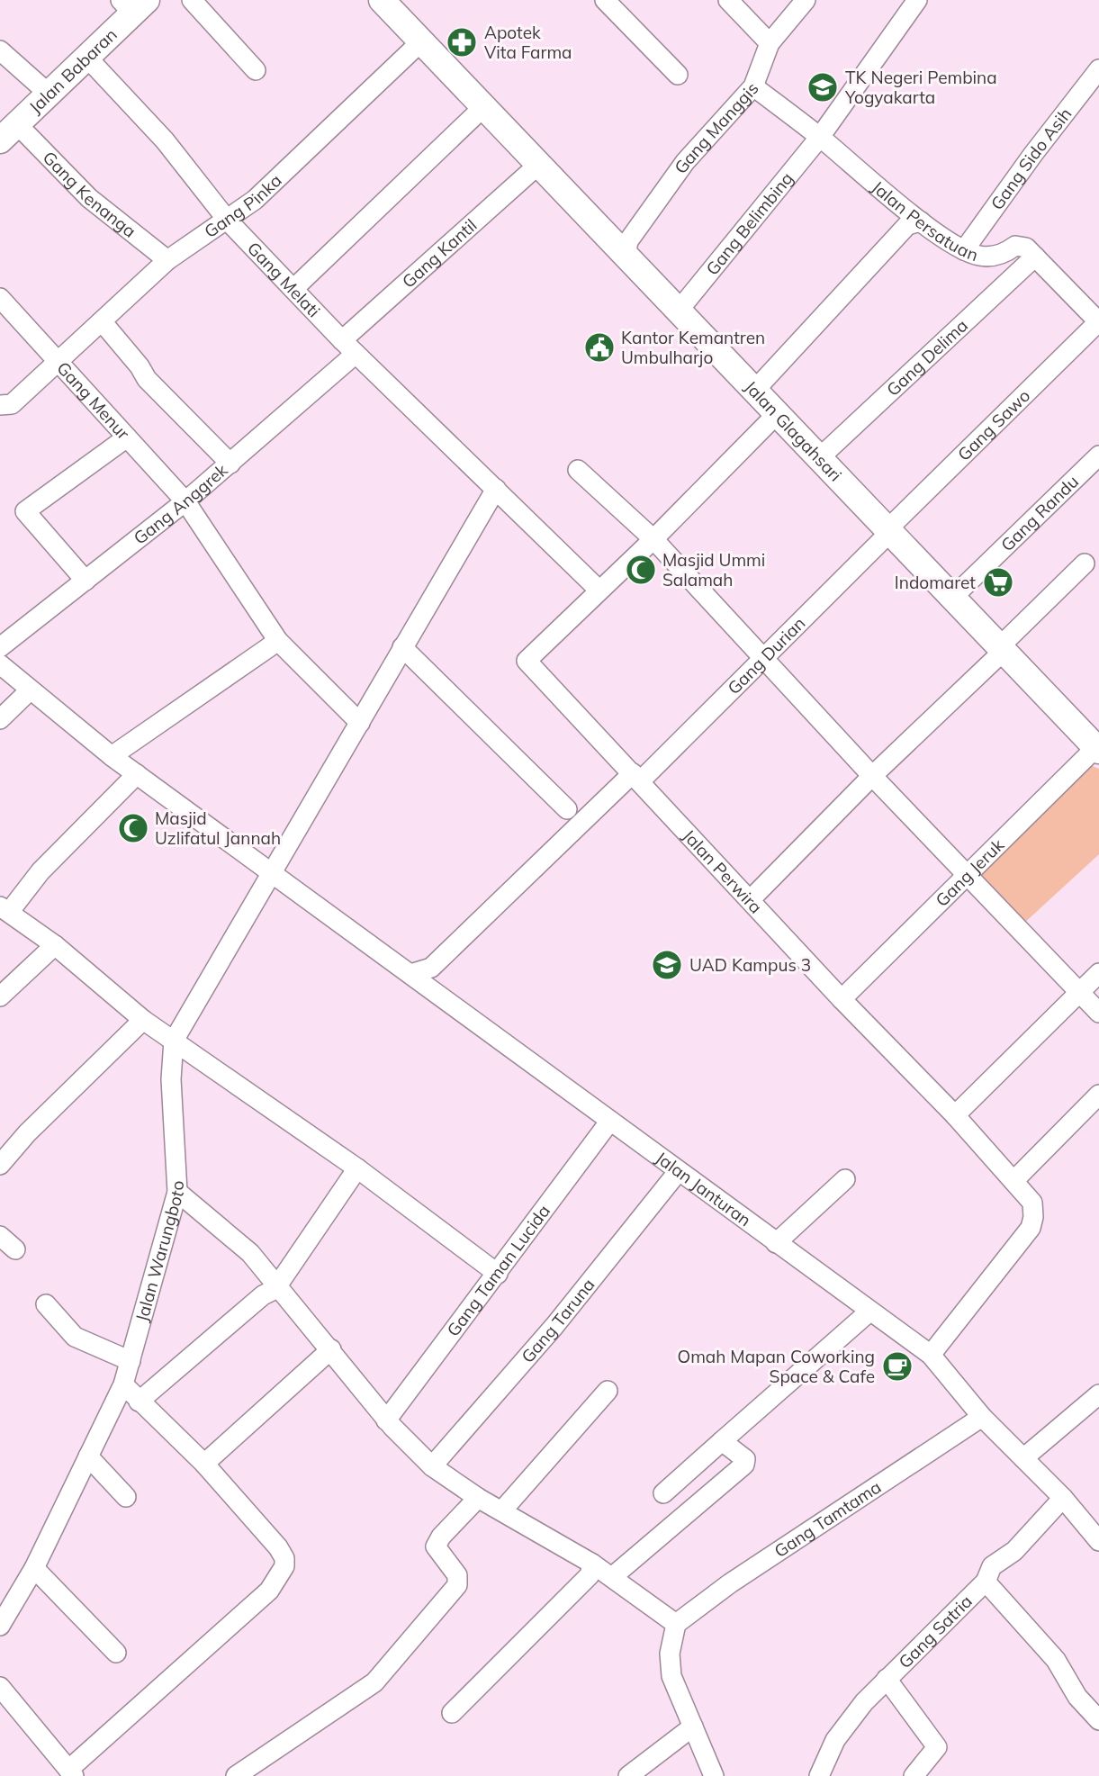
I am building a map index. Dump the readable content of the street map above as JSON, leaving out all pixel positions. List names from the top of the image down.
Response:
{
  "streets": {
    "street": [
      "Jalan Babaran",
      "Gang Manggis",
      "Gang Sido Asih",
      "Gang Kenanga",
      "Gang Pinka",
      "Jalan Persatuan",
      "Gang Belimbing",
      "Gang Kantil",
      "Gang Melati",
      "Gang Delima",
      "Gang Menur",
      "Gang Sawo",
      "Jalan Glagahsari",
      "Gang Anggrek",
      "Gang Randu",
      "Gang Durian",
      "Jalan Perwira",
      "Gang Jeruk",
      "Jalan Janturan",
      "Jalan Warungboto",
      "Gang Taman Lucida",
      "Gang Taruna",
      "Gang Tamtama",
      "Gang Satria"
    ]
  },
  "crossings": [
    ["Jalan Babaran", "Gang Kenanga"],
    ["Jalan Babaran", "Gang Melati"],
    ["Gang Manggis", "Jalan Persatuan"],
    ["Gang Manggis", "Jalan Glagahsari"],
    ["Gang Sido Asih", "Jalan Persatuan"],
    ["Gang Kenanga", "Gang Pinka"],
    ["Gang Pinka", "Gang Melati"],
    ["Gang Pinka", "Gang Menur"],
    ["Gang Pinka", "Jalan Glagahsari"],
    ["Jalan Persatuan", "Gang Belimbing"],
    ["Jalan Persatuan", "Gang Delima"],
    ["Gang Belimbing", "Jalan Glagahsari"],
    ["Gang Kantil", "Gang Melati"],
    ["Gang Kantil", "Jalan Glagahsari"],
    ["Gang Melati", "Gang Anggrek"],
    ["Gang Melati", "Jalan Perwira"],
    ["Gang Melati", "Jalan Warungboto"],
    ["Gang Delima", "Jalan Glagahsari"],
    ["Gang Menur", "Gang Anggrek"],
    ["Gang Menur", "Jalan Warungboto"],
    ["Gang Sawo", "Jalan Glagahsari"],
    ["Gang Sawo", "Gang Durian"],
    ["Jalan Glagahsari", "Gang Randu"],
    ["Jalan Glagahsari", "Gang Durian"],
    ["Jalan Glagahsari", "Jalan Perwira"],
    ["Jalan Glagahsari", "Gang Jeruk"],
    ["Gang Durian", "Jalan Perwira"],
    ["Gang Durian", "Jalan Janturan"],
    ["Jalan Perwira", "Gang Jeruk"],
    ["Jalan Perwira", "Jalan Janturan"],
    ["Jalan Janturan", "Jalan Warungboto"],
    ["Jalan Janturan", "Gang Taman Lucida"],
    ["Jalan Janturan", "Gang Taruna"],
    ["Jalan Janturan", "Gang Tamtama"],
    ["Jalan Janturan", "Gang Satria"]
  ],
  "places": {
    "pharmacy": ["Apotek Vita Farma"],
    "school or university": ["TK Negeri Pembina Yogyakarta", "UAD Kampus 3"],
    "public building": ["Kantor Kemantren Umbulharjo"],
    "mosque": ["Masjid Ummi Salamah", "Masjid Uzlifatul Jannah"],
    "supermarket": ["Indomaret"],
    "cafe": ["Omah Mapan Coworking Space & Cafe"]
  }
}
